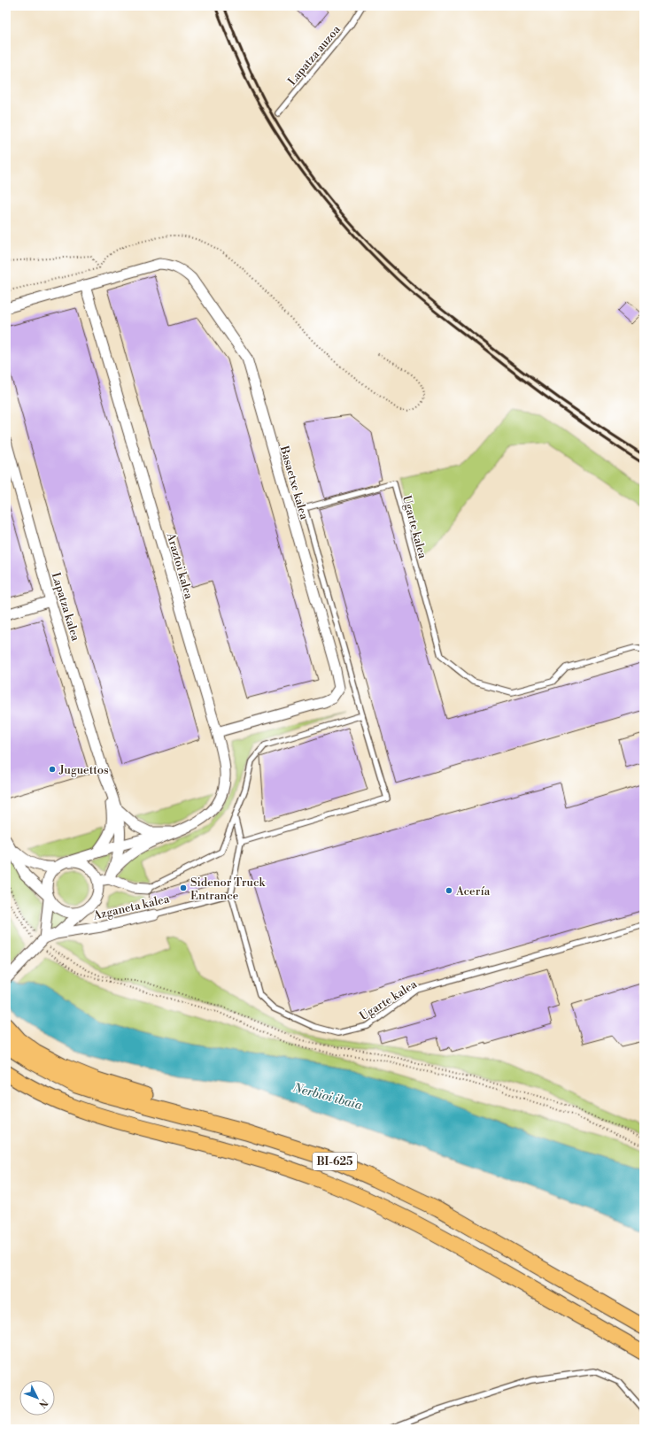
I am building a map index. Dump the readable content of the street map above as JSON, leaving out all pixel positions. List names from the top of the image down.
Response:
{
  "streets": {
    "main road": ["BI-625"],
    "street": [
      "Basaetxe kalea",
      "Araztoi kalea",
      "Lapatza kalea",
      "Azganeta kalea"
    ],
    "lane": ["Lapatza auzoa", "Ugarte kalea"]
  },
  "crossings": [
    ["Basaetxe kalea", "Araztoi kalea"],
    ["Ugarte kalea", "Azganeta kalea"]
  ],
  "water": ["Nerbioi ibaia"],
  "places": ["Juguettos", "Sidenor Truck Entrance", "Acería"],
  "north": "bottom right"
}
